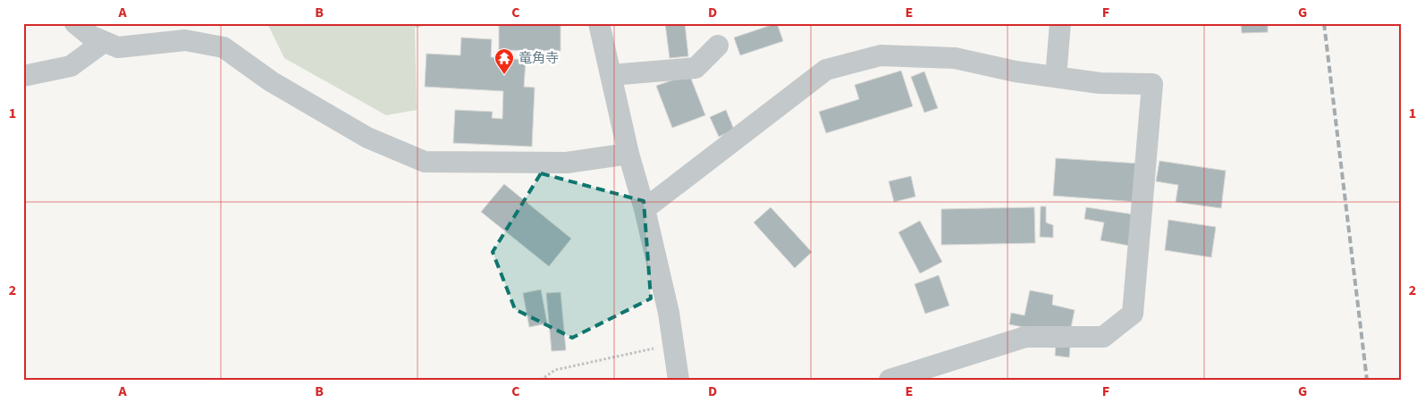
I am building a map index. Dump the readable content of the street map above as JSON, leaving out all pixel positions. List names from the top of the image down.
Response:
{
  "places": {
    "temple": ["竜角寺"]
  },
  "grid": {
    "columns": [
      "A",
      "B",
      "C",
      "D",
      "E",
      "F",
      "G"
    ],
    "rows": ["1", "2"]
  }
}
